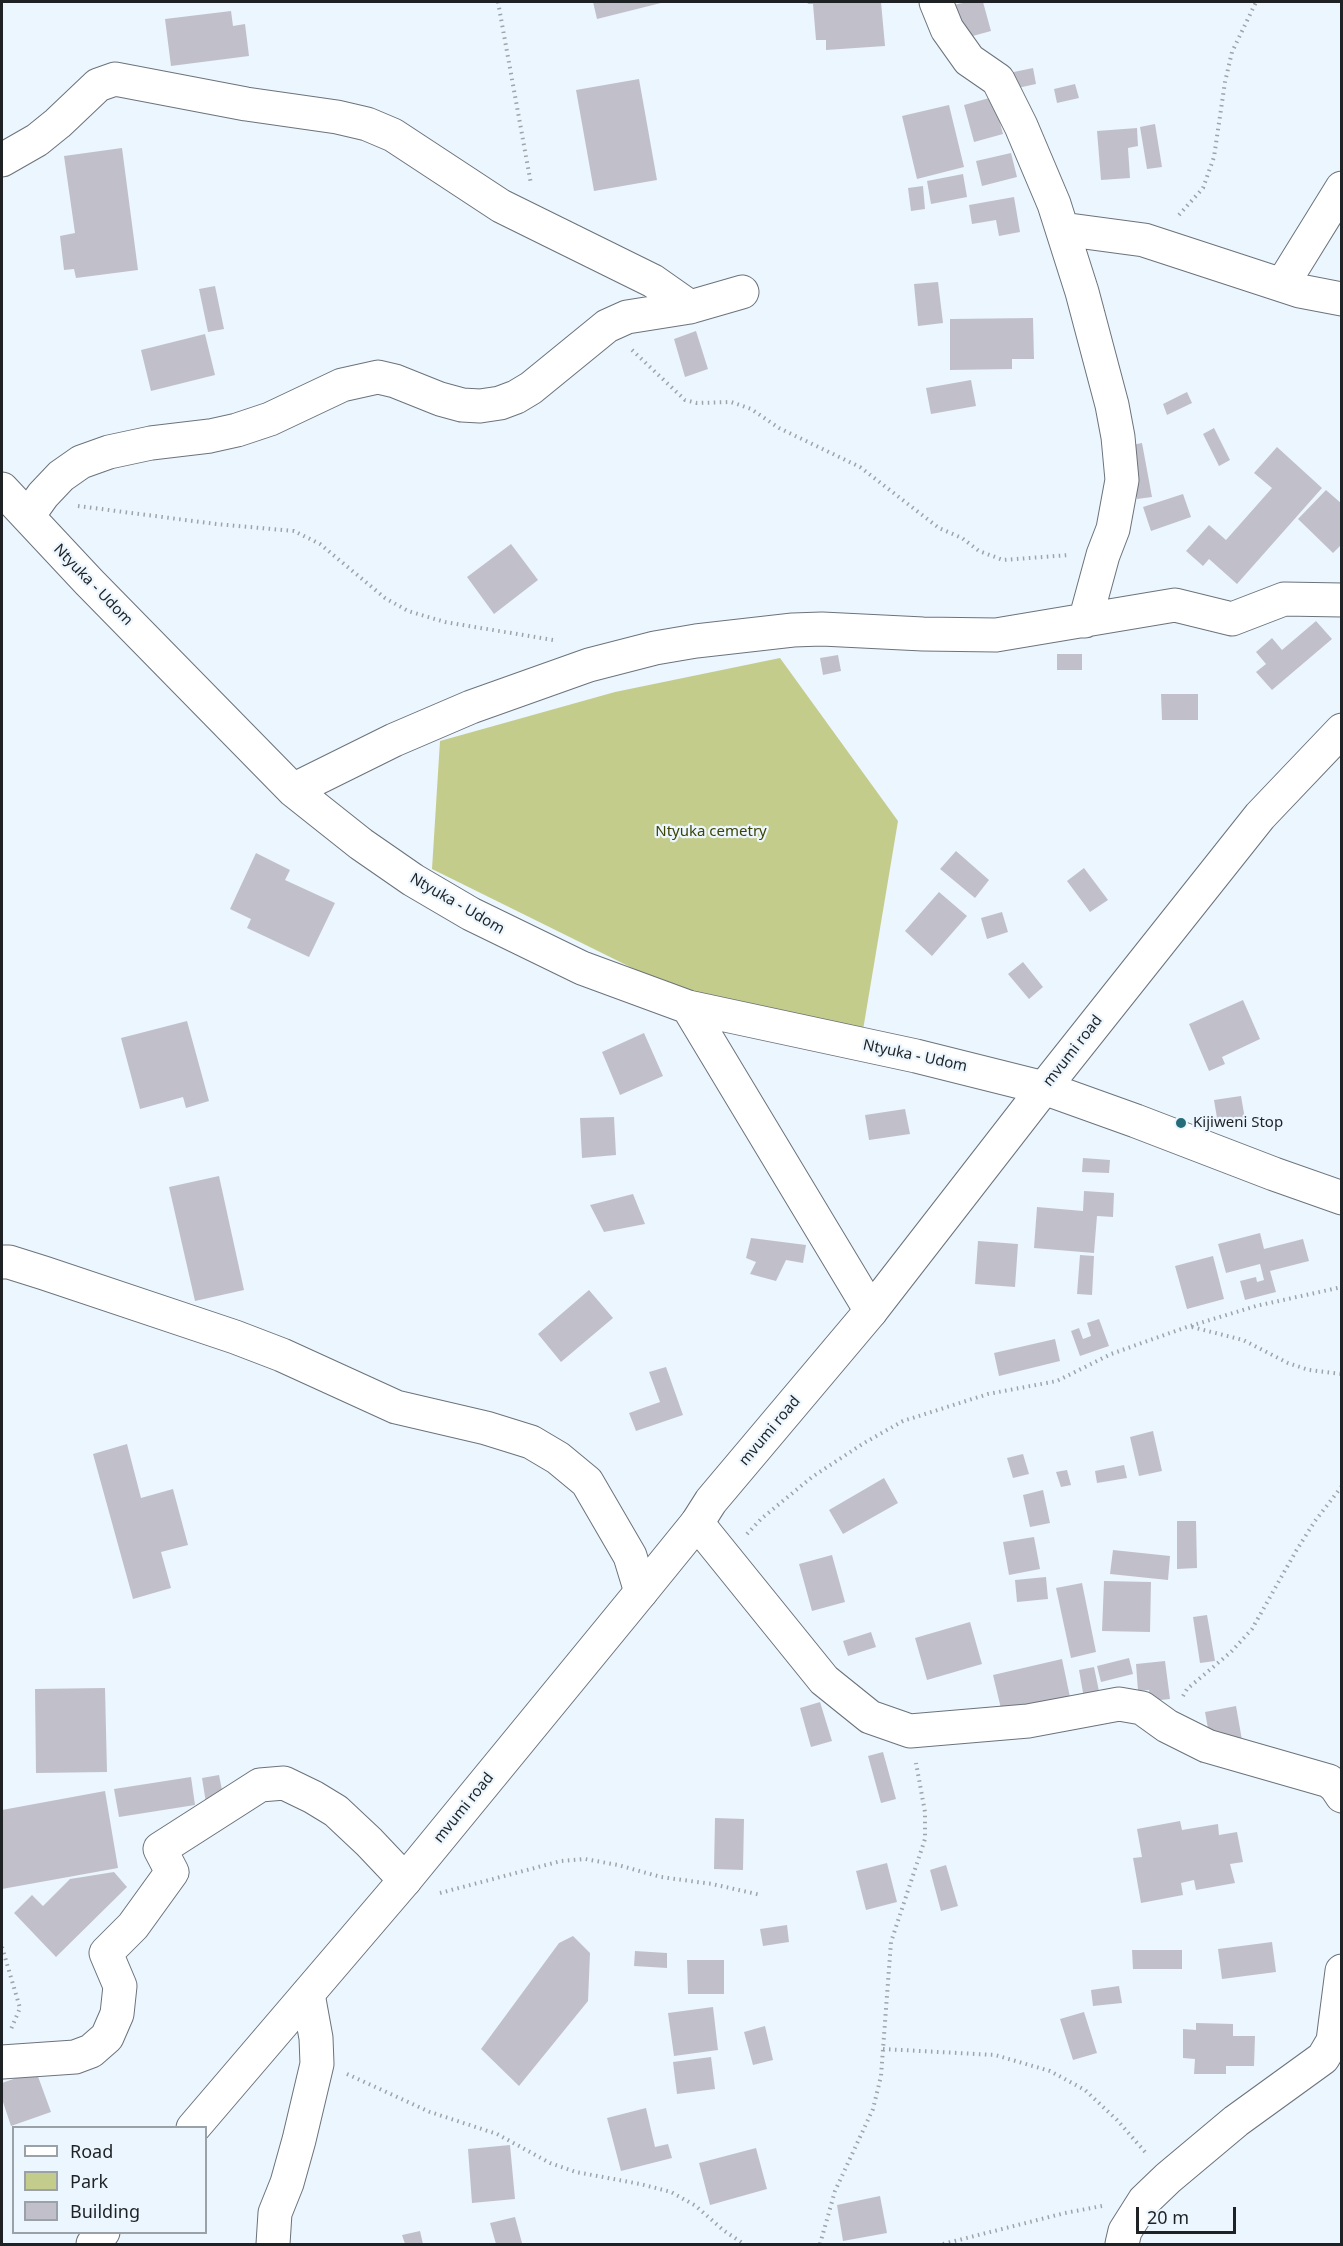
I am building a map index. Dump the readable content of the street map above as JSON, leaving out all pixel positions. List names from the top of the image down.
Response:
{
  "streets": {
    "street": ["Ntyuka - Udom", "mvumi road"]
  },
  "crossings": [
    ["Ntyuka - Udom", "mvumi road"]
  ],
  "parks": ["Ntyuka cemetry"],
  "places": ["Kijiweni Stop"],
  "legend": ["Road", "Park", "Building"],
  "scale_bar": "20 m"
}
